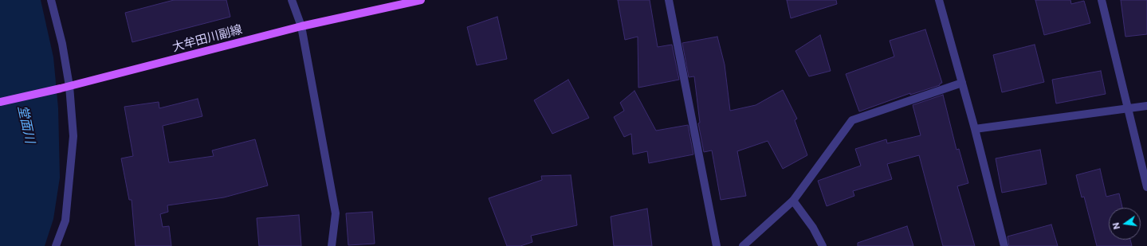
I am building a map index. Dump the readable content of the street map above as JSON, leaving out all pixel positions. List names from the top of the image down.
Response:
{
  "streets": {
    "main road": ["大牟田川副線"]
  },
  "water": ["堂面川"],
  "north": "left"
}
